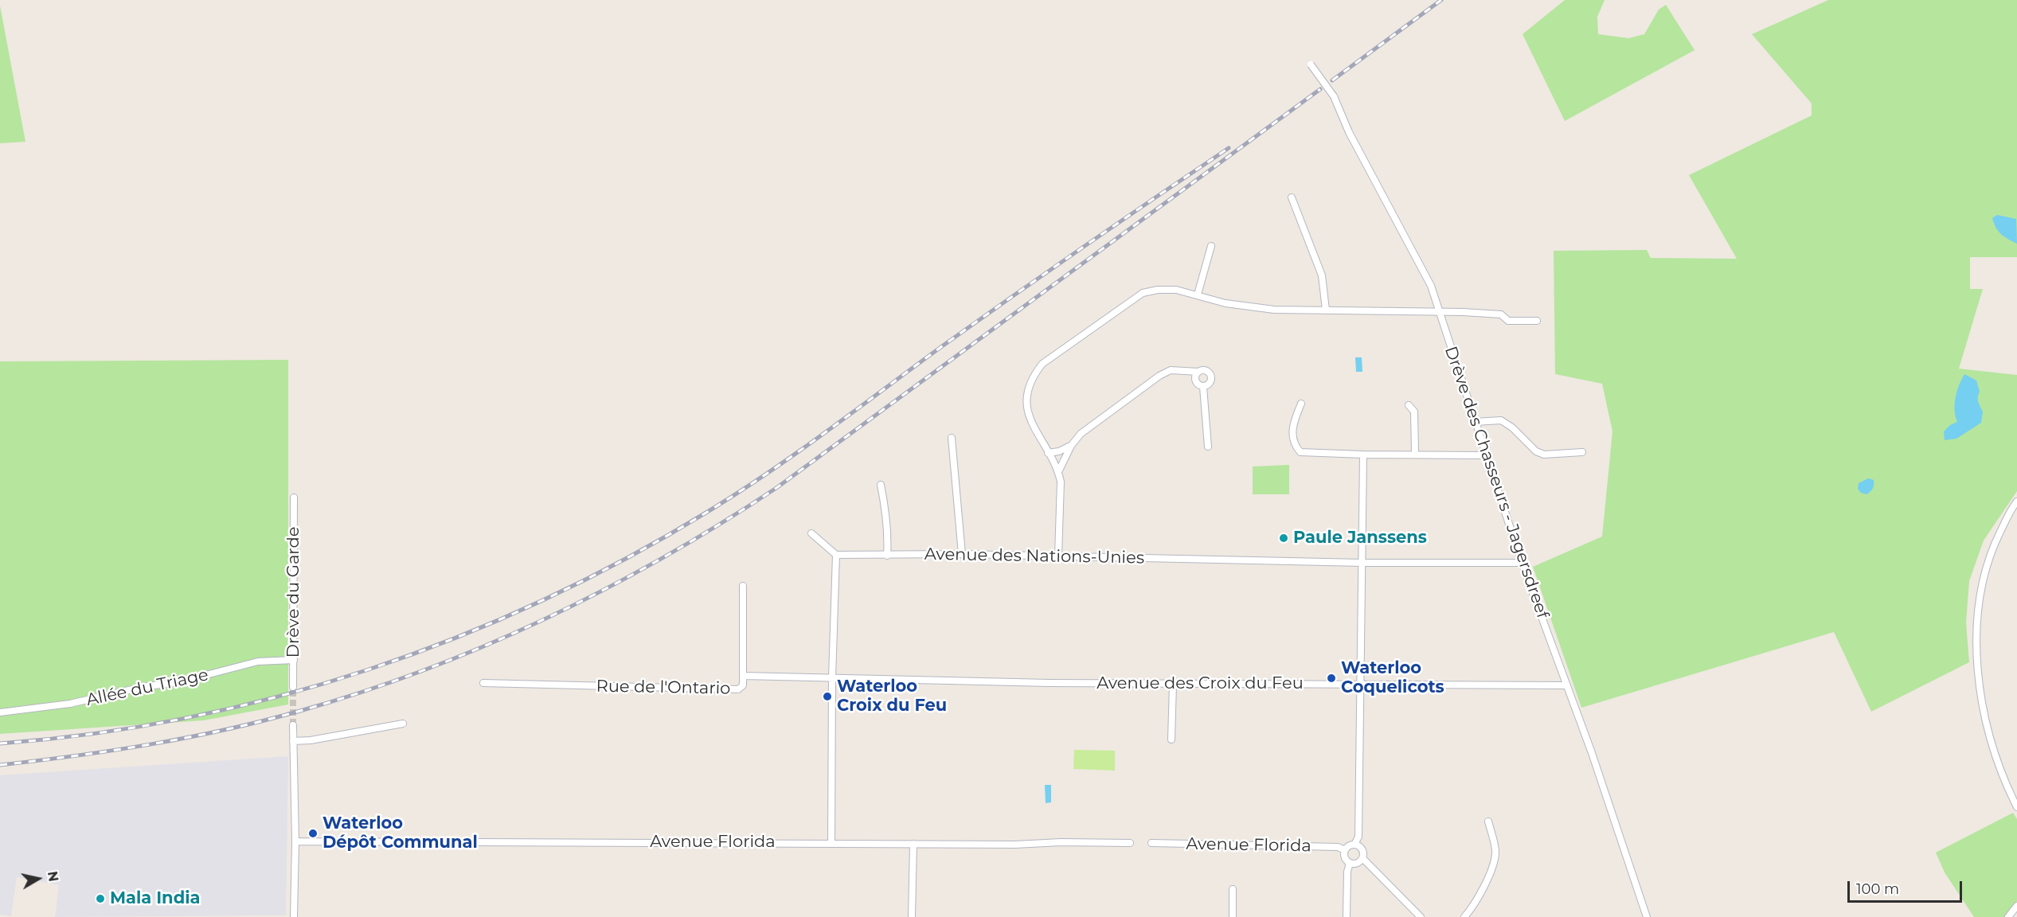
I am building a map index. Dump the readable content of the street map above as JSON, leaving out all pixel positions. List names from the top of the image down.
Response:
{
  "streets": {
    "street": [
      "Drève des Chasseurs - Jagersdreef",
      "Avenue des Nations-Unies",
      "Drève du Garde",
      "Avenue des Croix du Feu",
      "Allée du Triage",
      "Rue de l'Ontario",
      "Avenue Florida"
    ]
  },
  "crossings": [
    ["Drève des Chasseurs - Jagersdreef", "Avenue des Nations-Unies"],
    ["Drève des Chasseurs - Jagersdreef", "Avenue des Croix du Feu"],
    ["Drève du Garde", "Allée du Triage"],
    ["Avenue des Croix du Feu", "Rue de l'Ontario"]
  ],
  "places": [
    "Paule Janssens",
    "Waterloo Coquelicots",
    "Waterloo Croix du Feu",
    "Waterloo Dépôt Communal",
    "Mala India"
  ],
  "scale_bar": "100 m",
  "north": "right"
}
